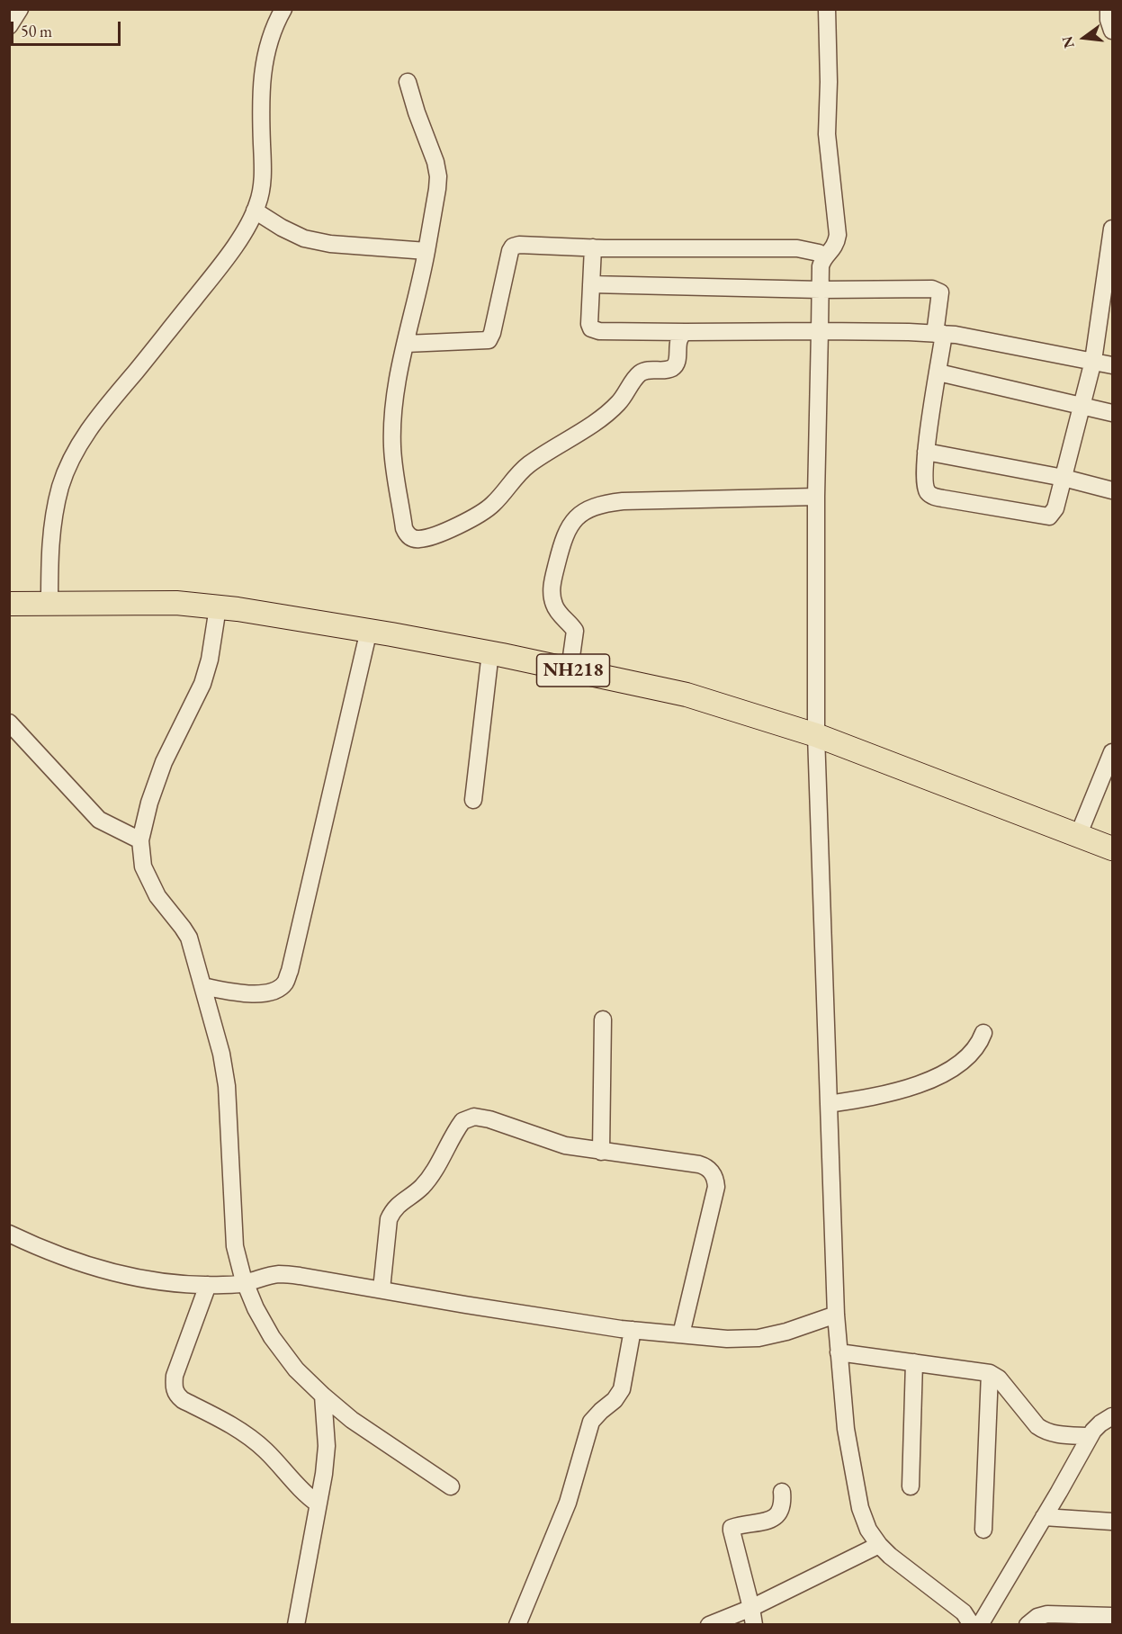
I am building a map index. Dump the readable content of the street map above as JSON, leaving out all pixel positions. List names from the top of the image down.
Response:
{
  "streets": {
    "highway": ["NH218"]
  },
  "scale_bar": "50 m",
  "north": "left"
}
